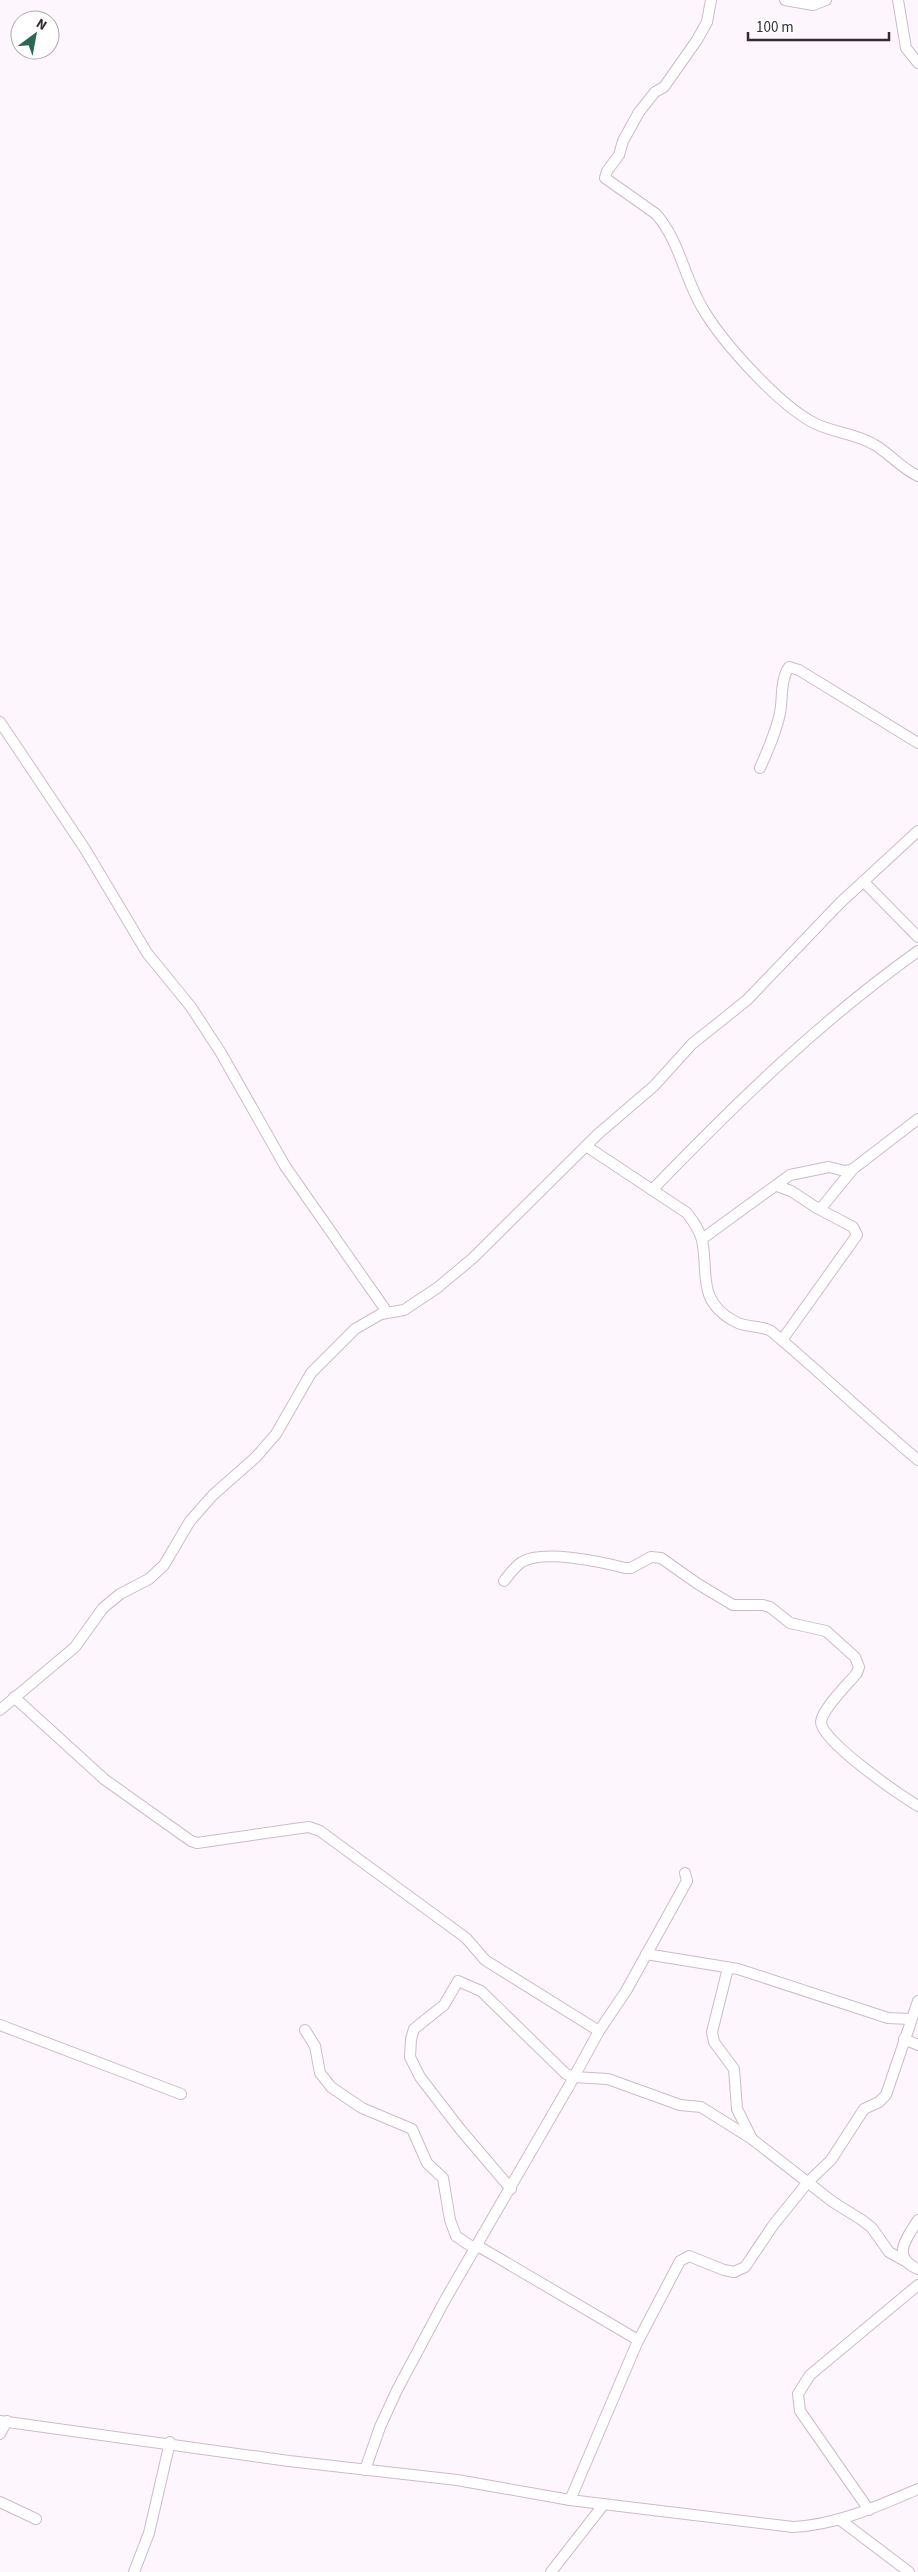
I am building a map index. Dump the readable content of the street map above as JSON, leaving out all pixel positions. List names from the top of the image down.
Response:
{
  "scale_bar": "100 m",
  "north": "top right"
}
